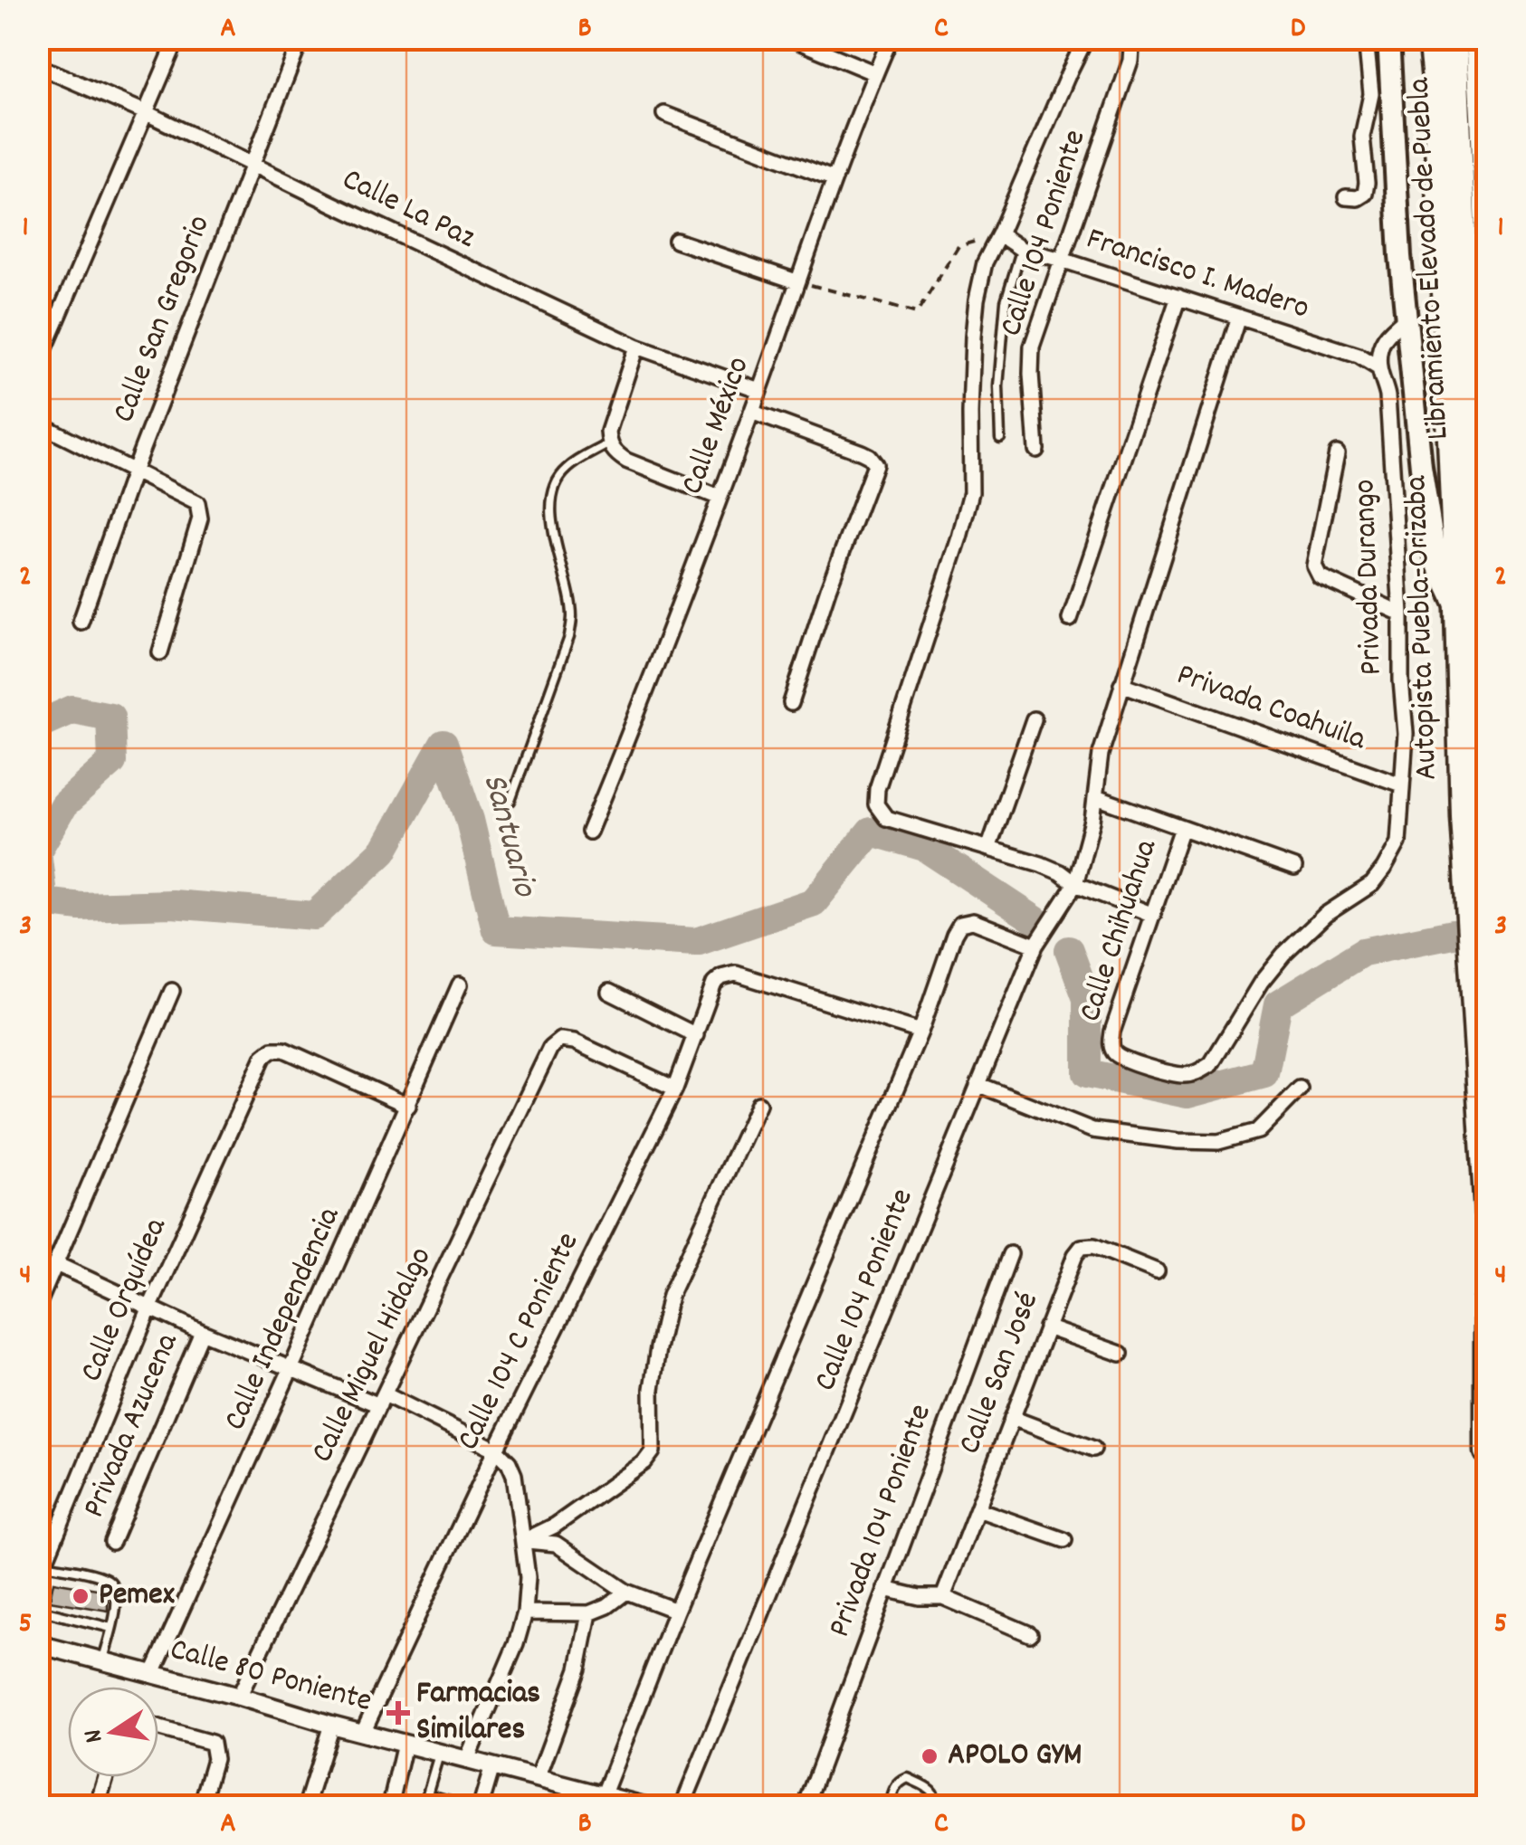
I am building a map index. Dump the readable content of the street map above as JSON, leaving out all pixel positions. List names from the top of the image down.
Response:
{
  "streets": {
    "highway": ["Libramiento Elevado de Puebla", "Autopista Puebla-Orizaba"],
    "street": [
      "Calle La Paz",
      "Calle 104 Poniente",
      "Francisco I. Madero",
      "Calle San Gregorio",
      "Calle México",
      "Privada Durango",
      "Privada Coahuila",
      "Calle Chihuahua",
      "Calle Orquídea",
      "Calle Independencia",
      "Calle 104 C Poniente",
      "Calle Miguel Hidalgo",
      "Calle San José",
      "Privada Azucena",
      "Privada 104 Poniente",
      "Calle 80 Poniente"
    ]
  },
  "crossings": [
    ["Calle La Paz", "Calle San Gregorio"],
    ["Calle La Paz", "Calle México"],
    ["Calle 104 Poniente", "Francisco I. Madero"],
    ["Calle 104 Poniente", "Privada Coahuila"],
    ["Francisco I. Madero", "Privada Durango"],
    ["Privada Durango", "Privada Coahuila"],
    ["Privada Durango", "Calle Chihuahua"],
    ["Calle Orquídea", "Calle Independencia"],
    ["Calle Orquídea", "Privada Azucena"],
    ["Calle Independencia", "Privada Azucena"],
    ["Calle Independencia", "Calle 80 Poniente"],
    ["Calle 104 C Poniente", "Calle Miguel Hidalgo"],
    ["Calle 104 C Poniente", "Privada Azucena"],
    ["Calle 104 C Poniente", "Calle 80 Poniente"],
    ["Calle Miguel Hidalgo", "Privada Azucena"],
    ["Calle Miguel Hidalgo", "Calle 80 Poniente"]
  ],
  "water": ["Santuario"],
  "places": {
    "other": ["Pemex", "APOLO GYM"],
    "health": ["Farmacias Similares"]
  },
  "north": "left",
  "grid": {
    "columns": [
      "A",
      "B",
      "C",
      "D"
    ],
    "rows": [
      "1",
      "2",
      "3",
      "4",
      "5"
    ]
  }
}
